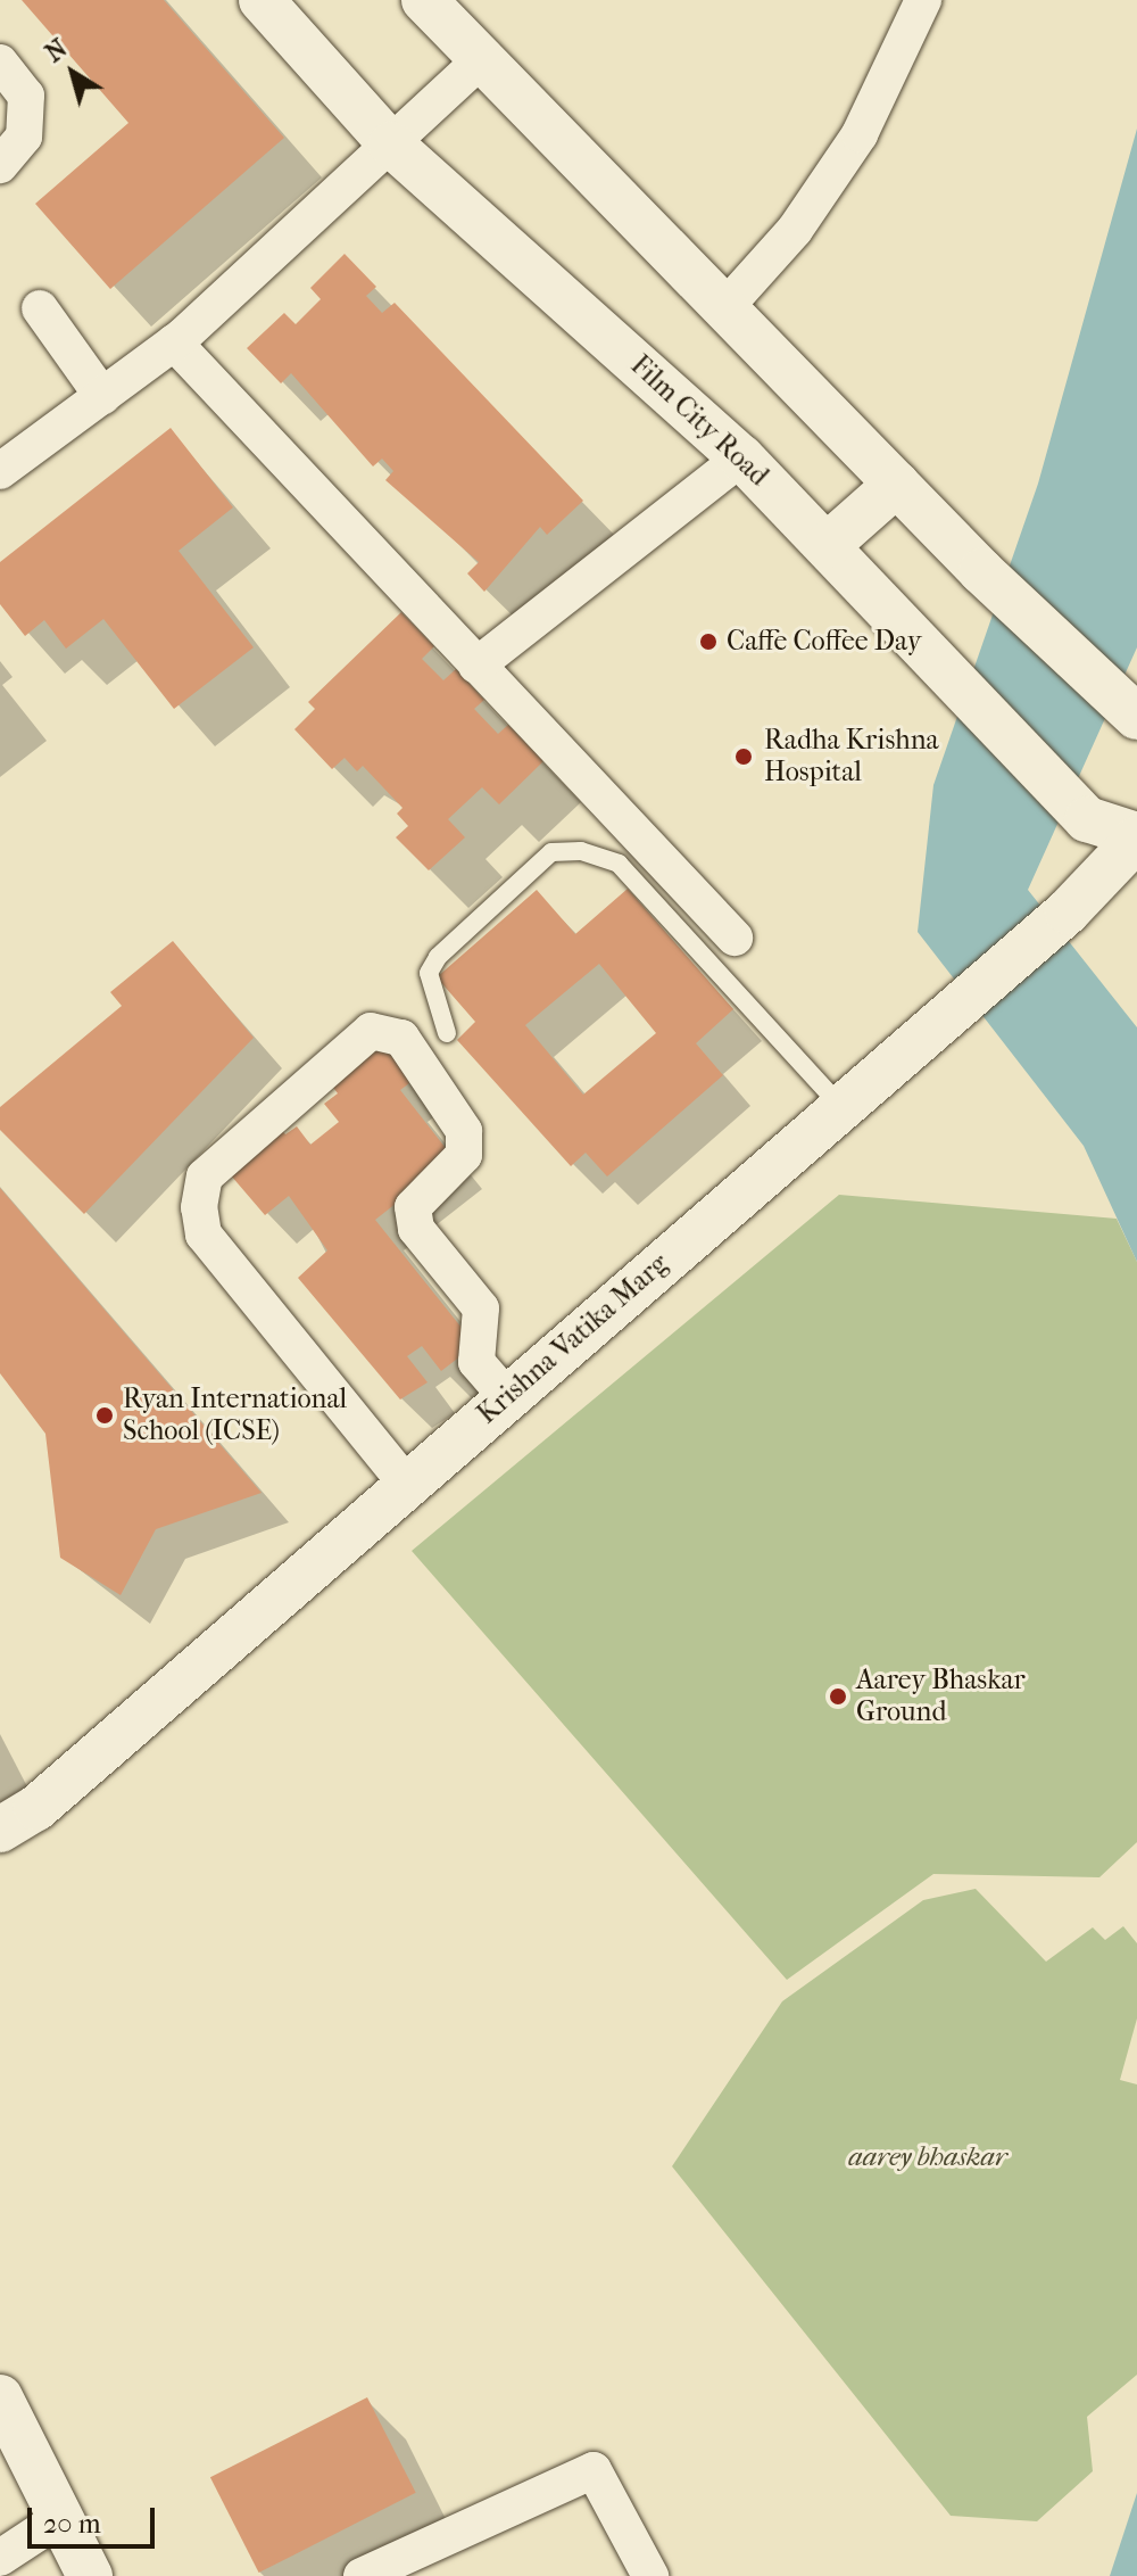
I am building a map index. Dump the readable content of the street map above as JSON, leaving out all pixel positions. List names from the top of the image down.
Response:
{
  "streets": {
    "street": ["Film City Road", "Krishna Vatika Marg"]
  },
  "crossings": [
    ["Film City Road", "Krishna Vatika Marg"]
  ],
  "parks": ["aarey bhaskar"],
  "places": [
    "Caffe Coffee Day",
    "Radha Krishna Hospital",
    "Ryan International School (ICSE)",
    "Aarey Bhaskar Ground"
  ],
  "scale_bar": "20 m",
  "north": "top left"
}
